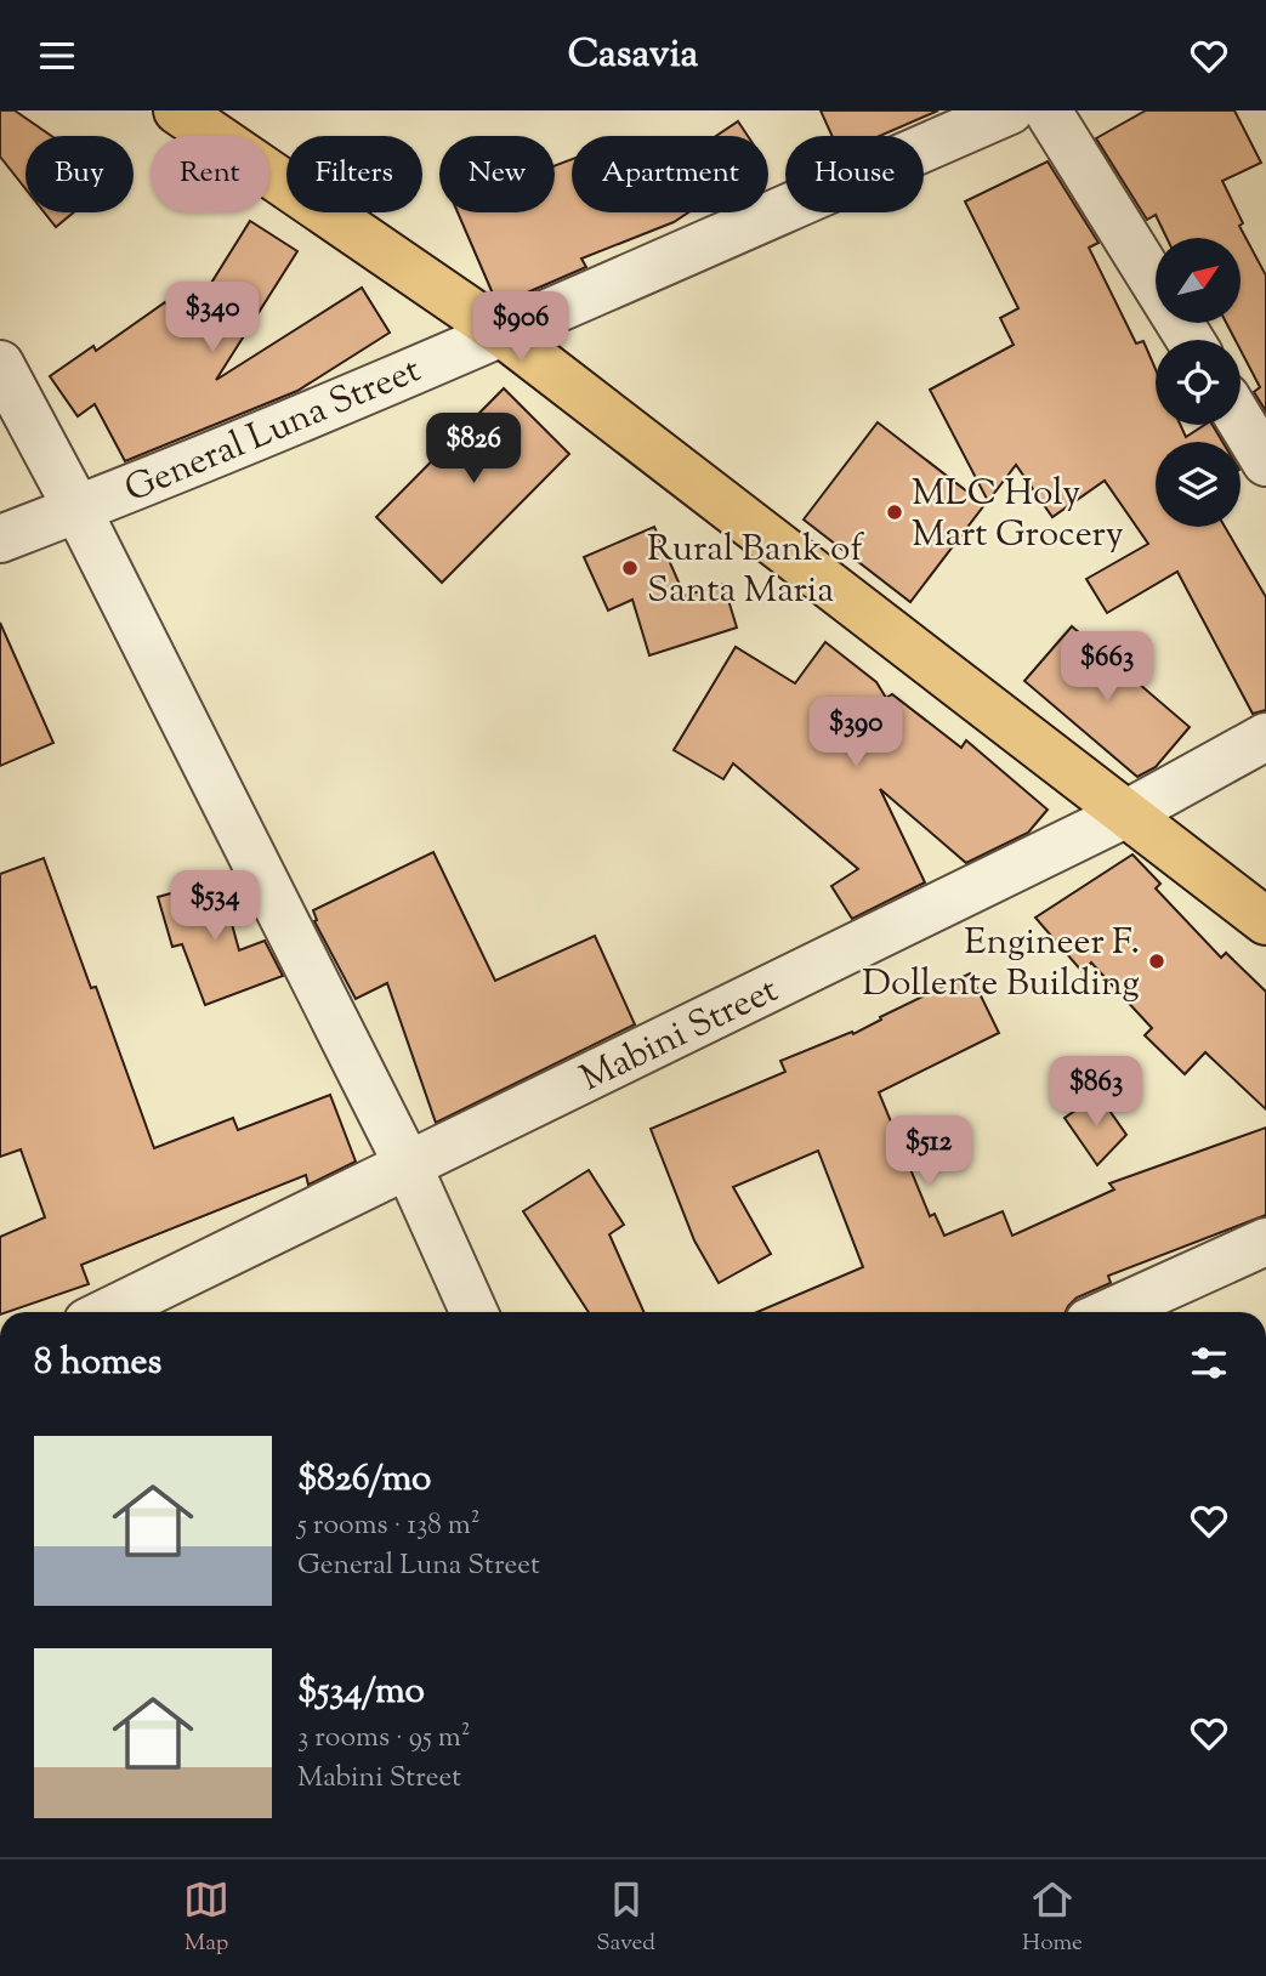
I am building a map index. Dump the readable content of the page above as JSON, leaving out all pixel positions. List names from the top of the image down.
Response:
{
  "streets": {
    "street": ["General Luna Street", "Mabini Street"]
  },
  "places": ["MLC Holy Mart Grocery", "Rural Bank of Santa Maria", "Engineer F. Dollente Building"],
  "north": "top right",
  "page": {
    "header": "Casavia",
    "chip": [
      "Buy",
      "Rent",
      "Filters",
      "New",
      "Apartment",
      "House"
    ],
    "price": [
      "$340",
      "$906",
      "$826",
      "$663",
      "$390",
      "$534",
      "$863",
      "$512"
    ],
    "heading": "8 homes",
    "list": [
      {
        "name": "$826/mo",
        "note": "5 rooms · 138 m² · General Luna Street"
      },
      {
        "name": "$534/mo",
        "note": "3 rooms · 95 m² · Mabini Street"
      }
    ],
    "tabs": ["Map", "Saved", "Home"]
  }
}
